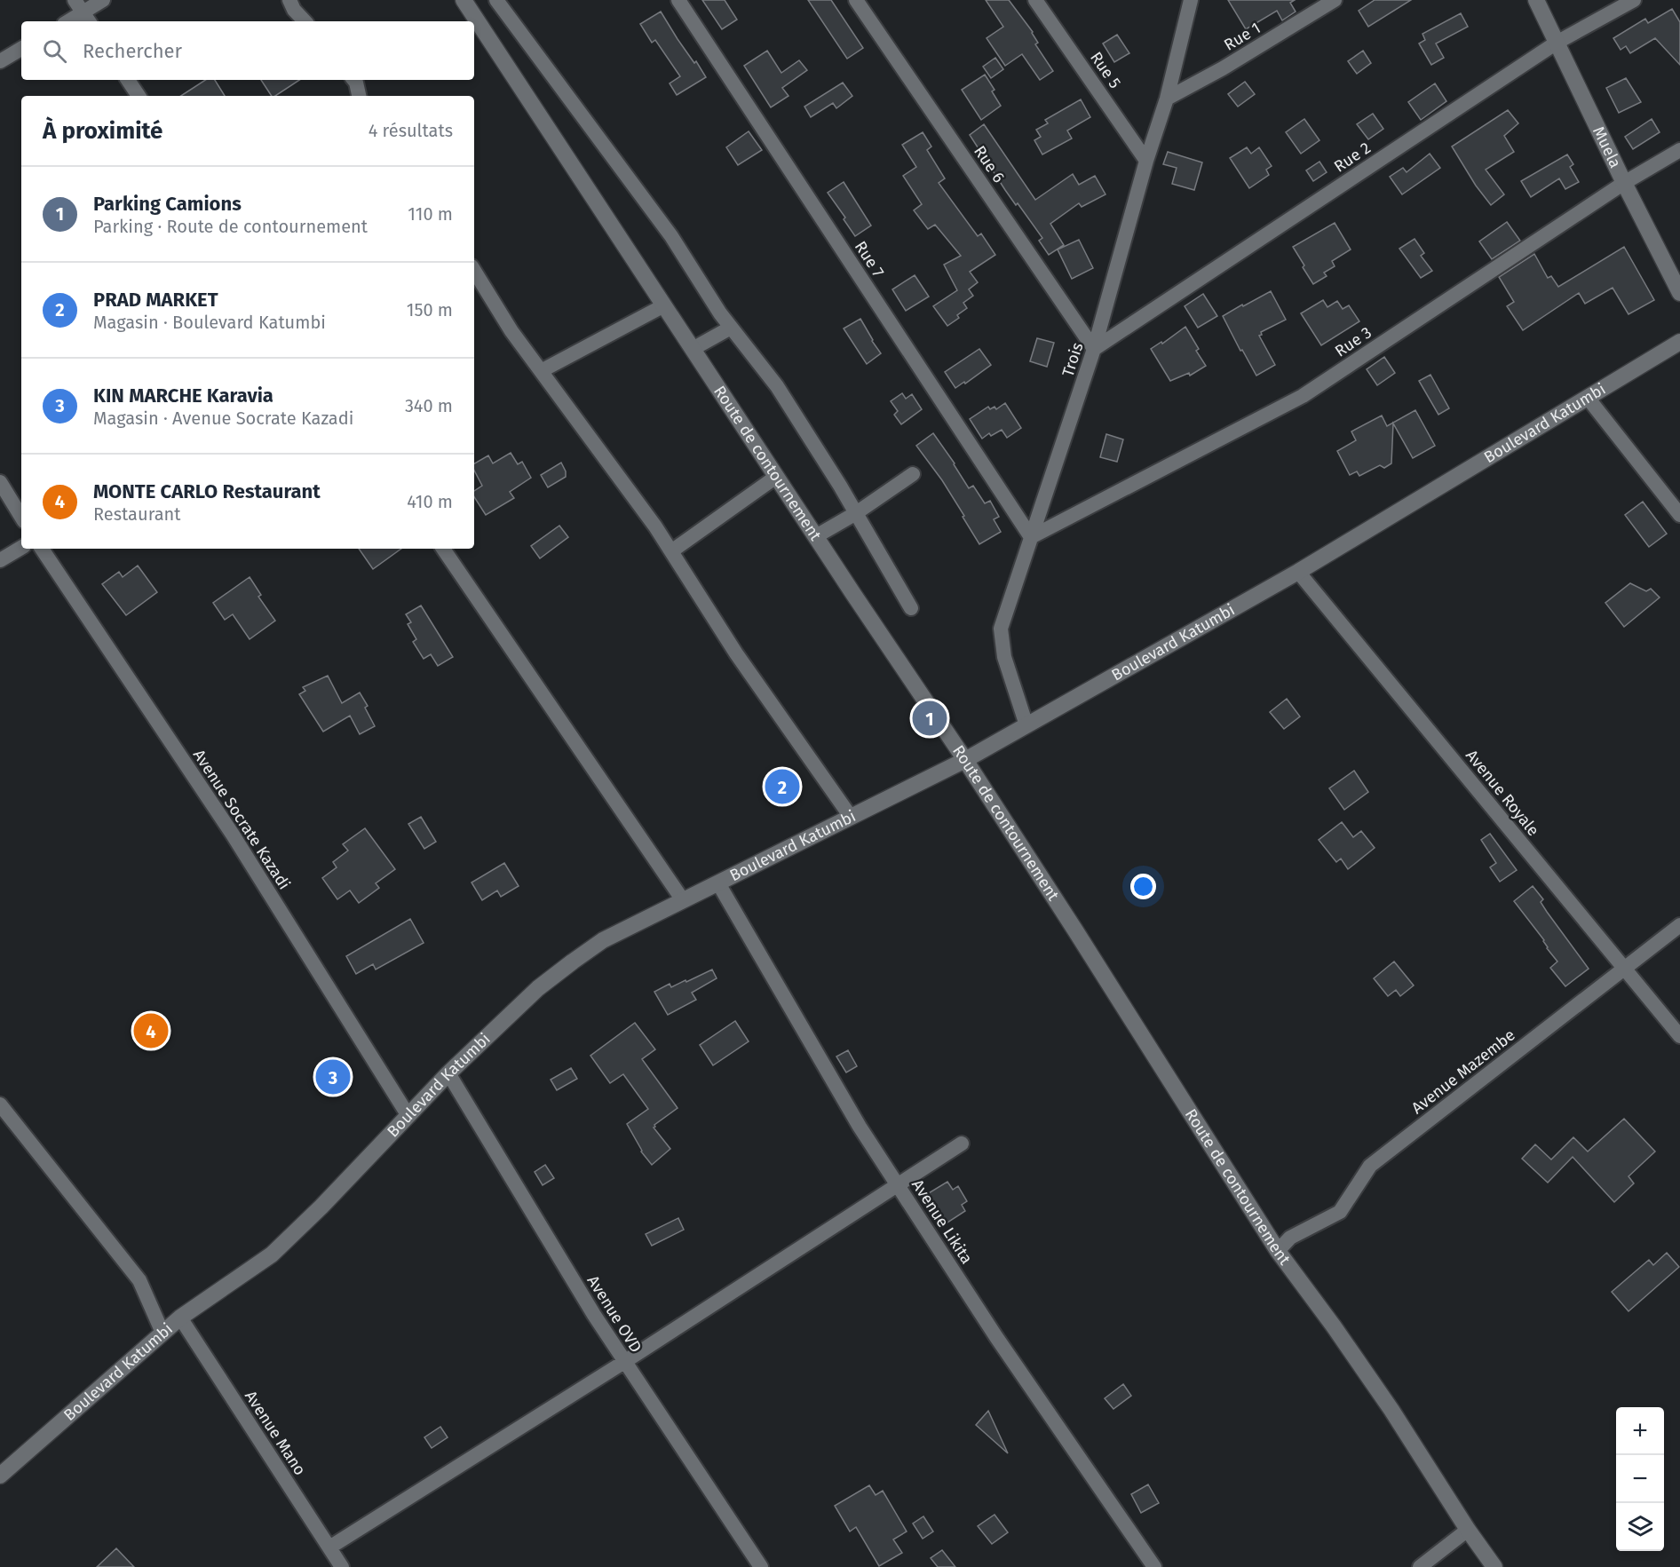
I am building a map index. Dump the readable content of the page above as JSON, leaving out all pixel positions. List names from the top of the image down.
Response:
{
  "streets": {
    "street": [
      "Rue 1",
      "Rue 5",
      "Muela",
      "Rue 2",
      "Rue 6",
      "Rue 7",
      "Rue 3",
      "Trois",
      "Boulevard Katumbi",
      "Route de contournement",
      "Avenue Royale",
      "Avenue Socrate Kazadi",
      "Avenue Mazembe",
      "Avenue Likita",
      "Avenue OVD",
      "Avenue Mano"
    ]
  },
  "crossings": [
    ["Rue 1", "Trois"],
    ["Rue 5", "Trois"],
    ["Muela", "Rue 2"],
    ["Muela", "Rue 3"],
    ["Rue 2", "Rue 6"],
    ["Rue 2", "Trois"],
    ["Rue 6", "Trois"],
    ["Rue 7", "Rue 3"],
    ["Rue 7", "Trois"],
    ["Rue 3", "Trois"],
    ["Trois", "Boulevard Katumbi"],
    ["Boulevard Katumbi", "Route de contournement"],
    ["Boulevard Katumbi", "Avenue Royale"],
    ["Boulevard Katumbi", "Avenue Socrate Kazadi"],
    ["Boulevard Katumbi", "Avenue Likita"],
    ["Boulevard Katumbi", "Avenue OVD"],
    ["Boulevard Katumbi", "Avenue Mano"],
    ["Route de contournement", "Avenue Mazembe"],
    ["Avenue Royale", "Avenue Mazembe"]
  ],
  "page": {
    "search": "Rechercher",
    "heading": ["À proximité", "4 résultats"],
    "list": [
      {
        "mark": "1",
        "name": "Parking Camions",
        "note": "Parking · Route de contournement",
        "value": "110 m"
      },
      {
        "mark": "2",
        "name": "PRAD MARKET",
        "note": "Magasin · Boulevard Katumbi",
        "value": "150 m"
      },
      {
        "mark": "3",
        "name": "KIN MARCHE Karavia",
        "note": "Magasin · Avenue Socrate Kazadi",
        "value": "340 m"
      },
      {
        "mark": "4",
        "name": "MONTE CARLO Restaurant",
        "note": "Restaurant",
        "value": "410 m"
      }
    ],
    "pins": [
      "1",
      "2",
      "4",
      "3"
    ],
    "map_buttons": ["+", "−"]
  }
}
